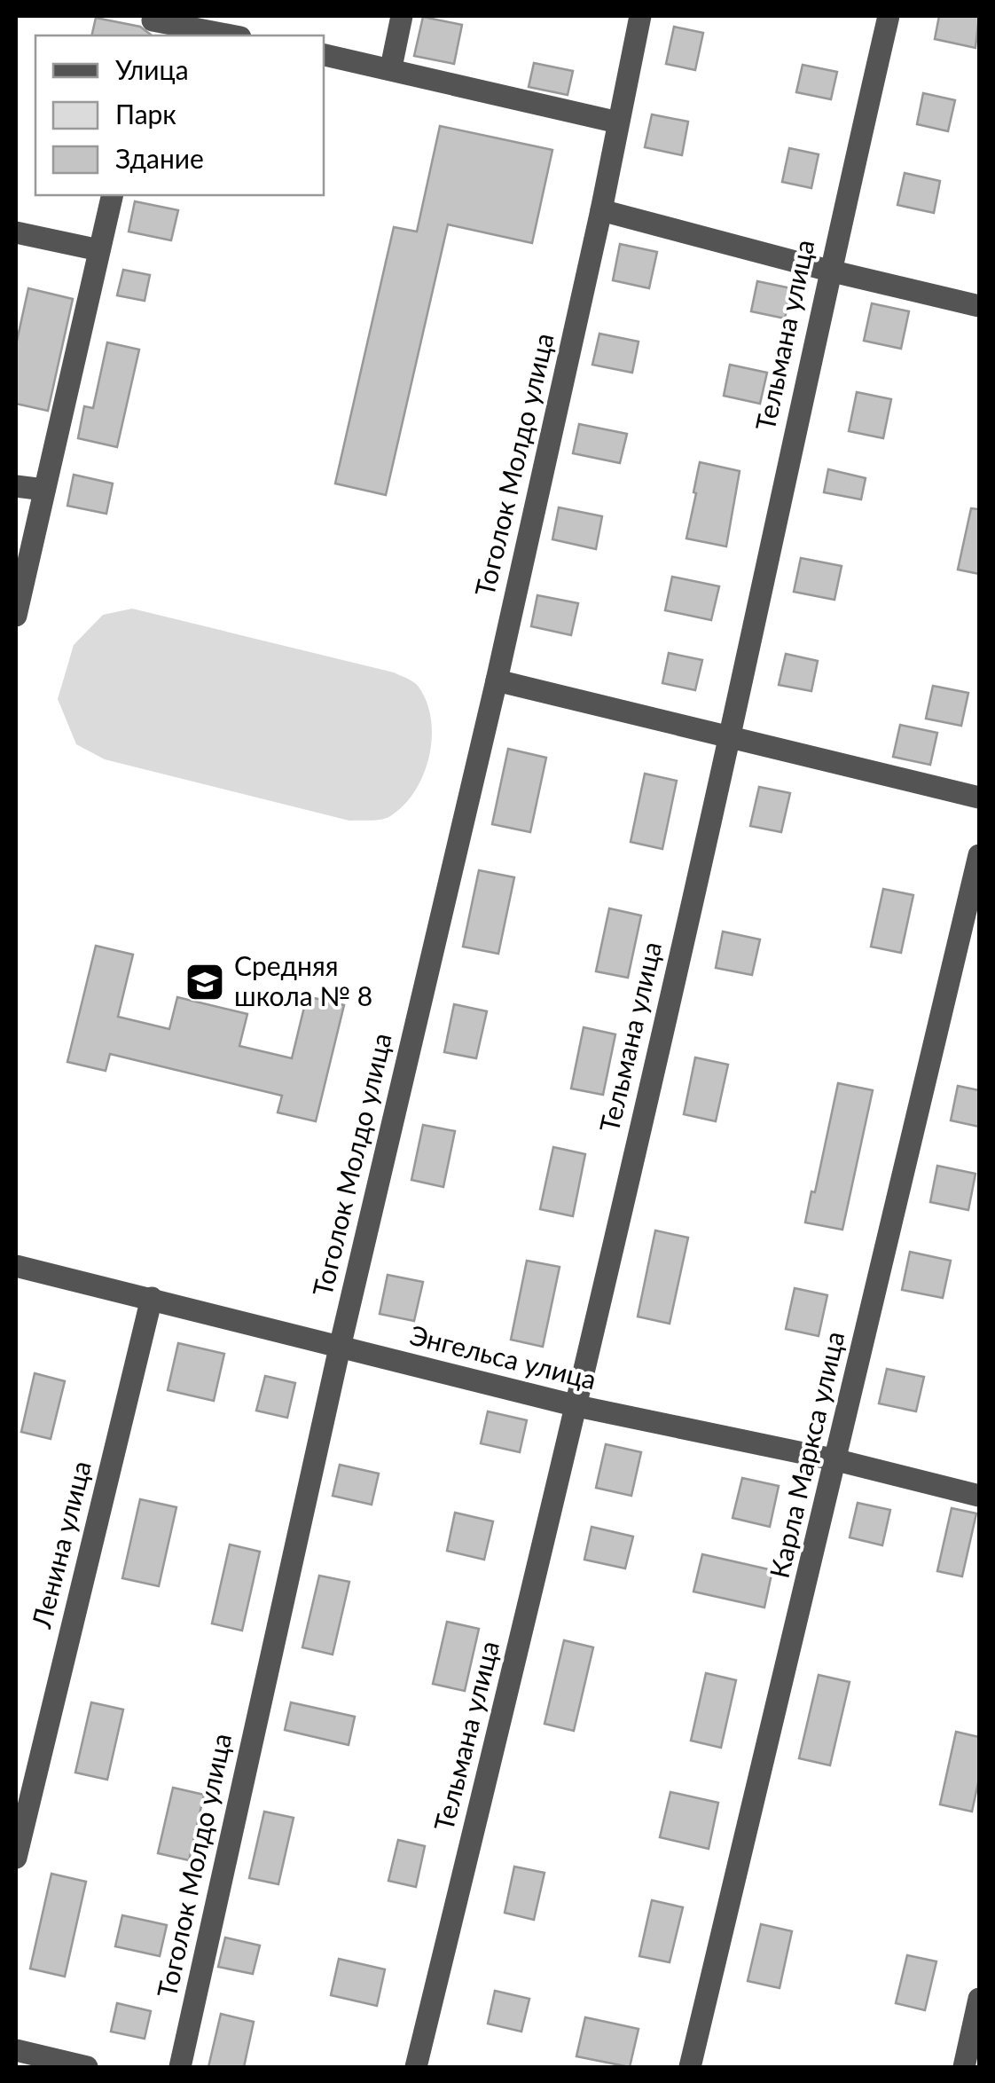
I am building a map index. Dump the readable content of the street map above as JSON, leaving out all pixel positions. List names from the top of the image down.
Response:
{
  "streets": {
    "street": [
      "Тельмана улица",
      "Тоголок Молдо улица",
      "Энгельса улица",
      "Карла Маркса улица",
      "Ленина улица"
    ]
  },
  "crossings": [
    ["Тельмана улица", "Энгельса улица"],
    ["Тоголок Молдо улица", "Энгельса улица"],
    ["Энгельса улица", "Карла Маркса улица"],
    ["Энгельса улица", "Ленина улица"]
  ],
  "places": {
    "school or university": ["Средняя школа № 8"]
  },
  "legend": ["Улица", "Парк", "Здание"]
}
